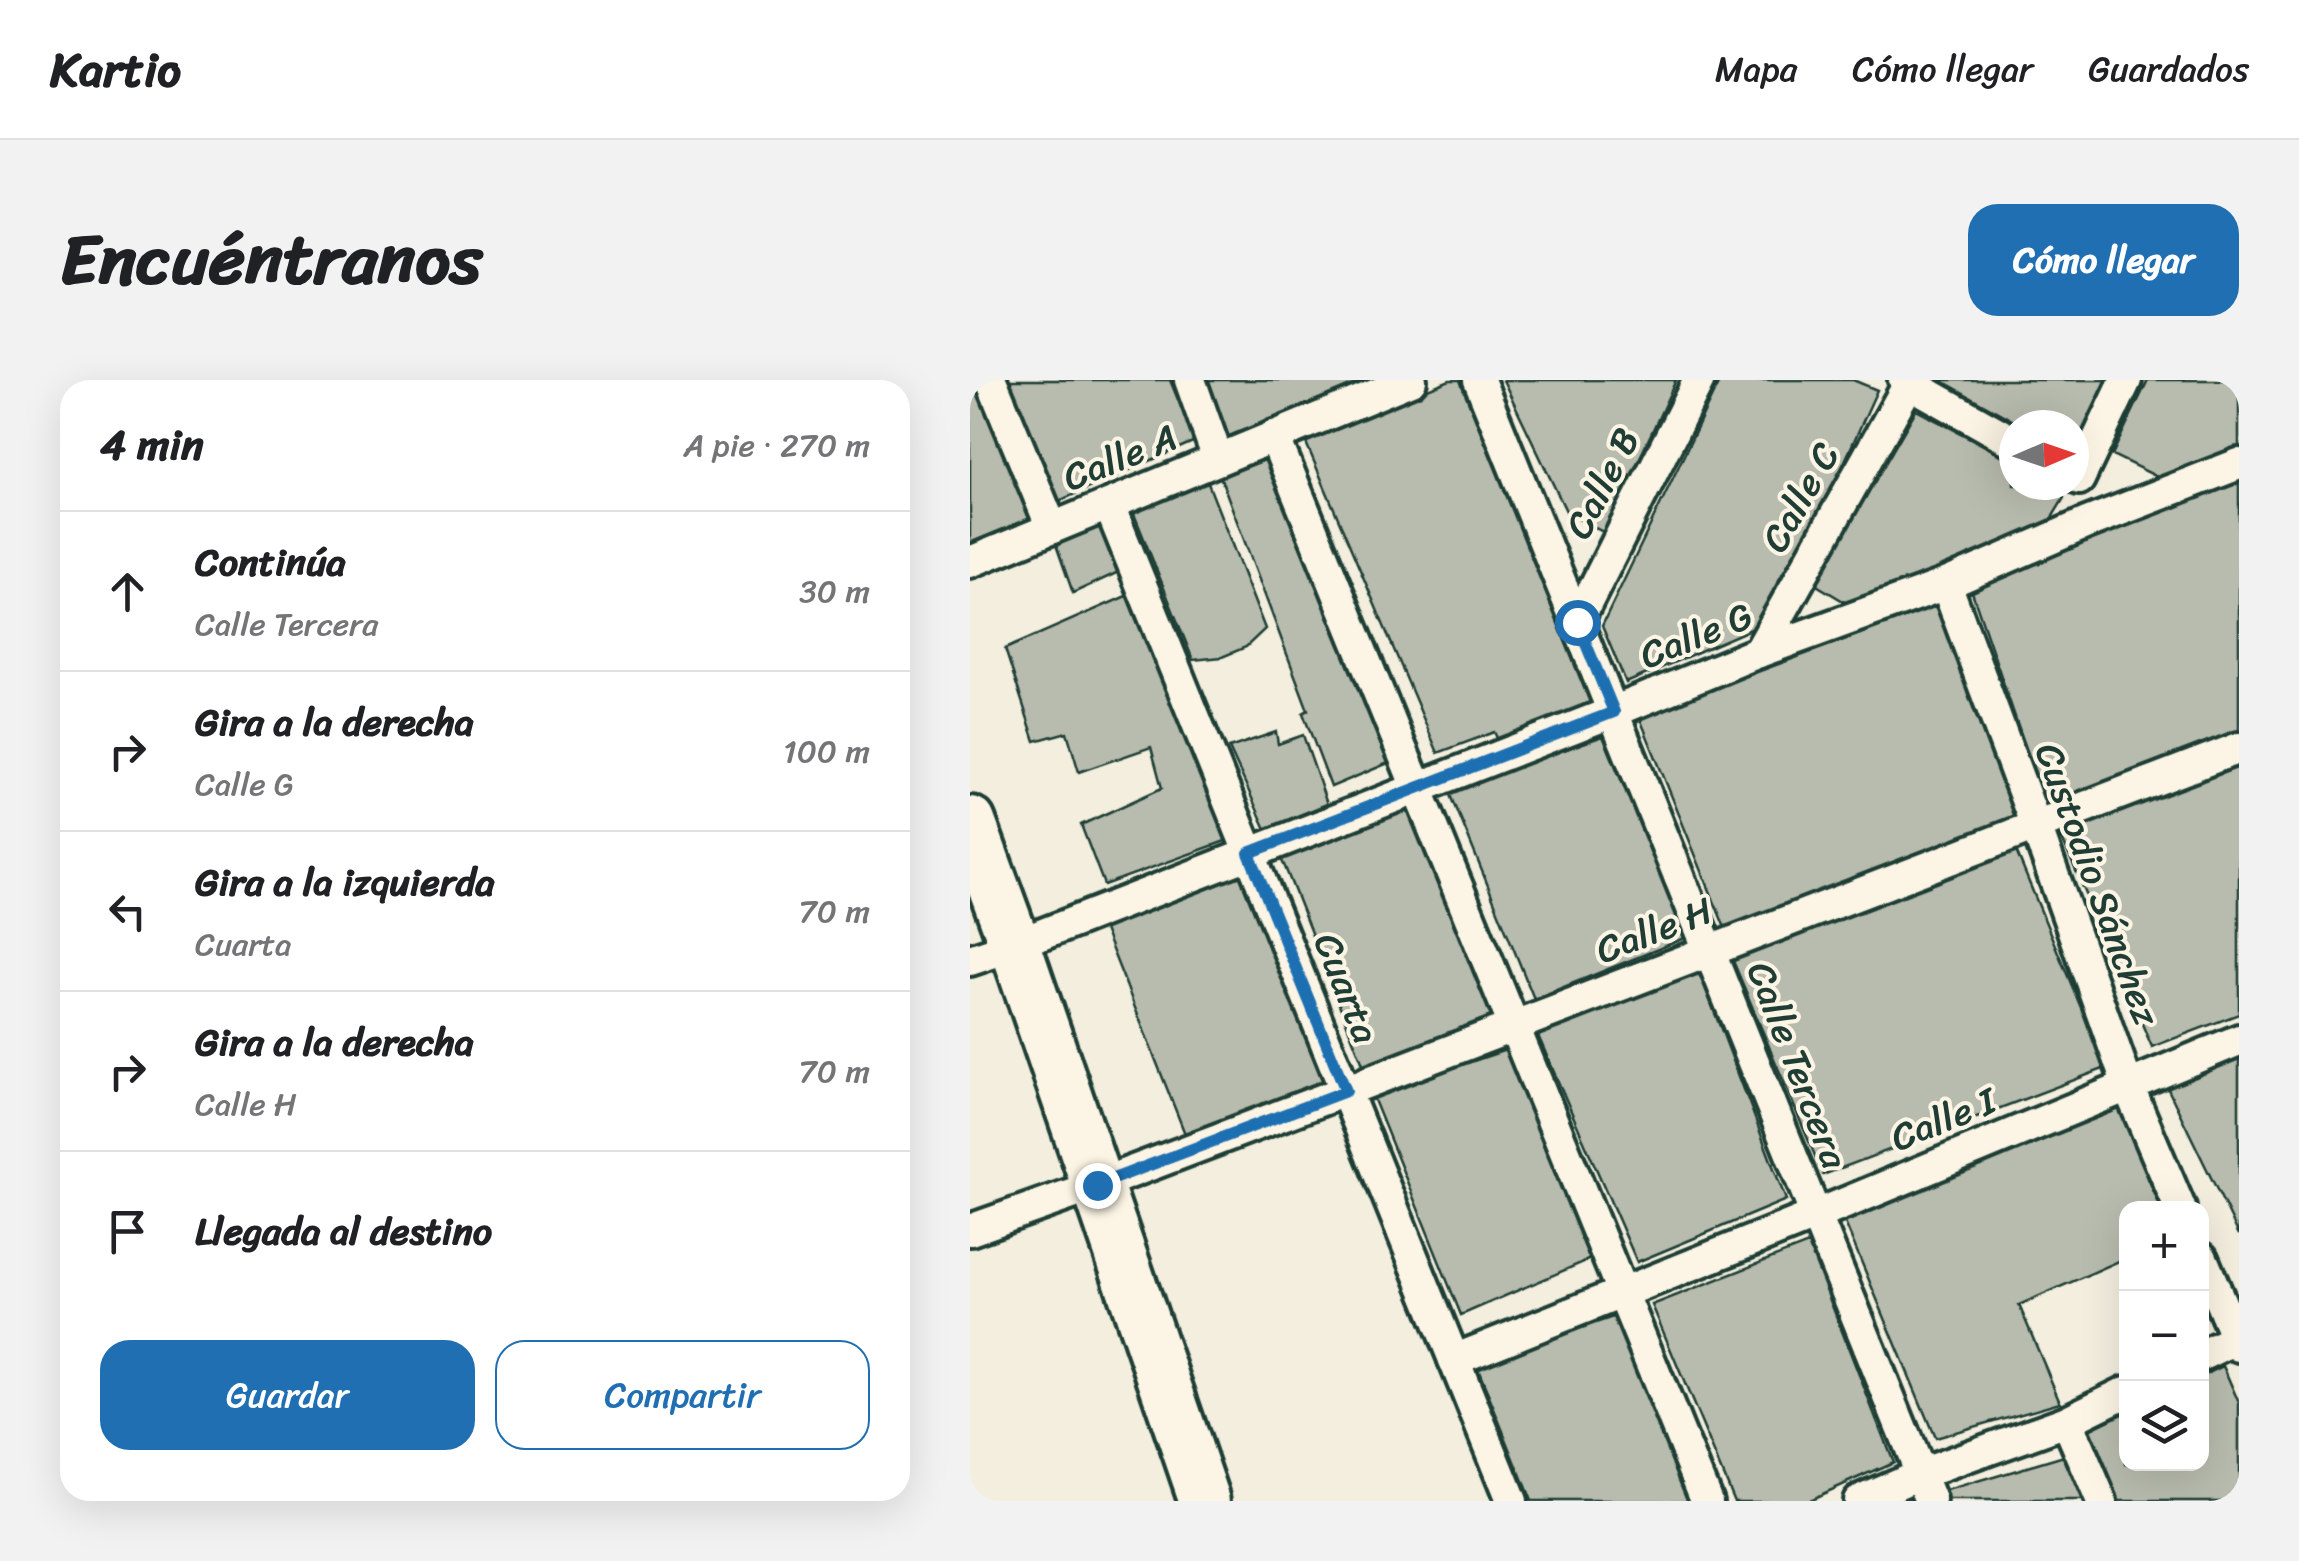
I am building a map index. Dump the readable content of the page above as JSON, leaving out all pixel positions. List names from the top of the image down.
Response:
{
  "streets": {
    "street": [
      "Calle A",
      "Calle B",
      "Calle C",
      "Calle G",
      "Custodio Sánchez",
      "Calle H",
      "Cuarta",
      "Calle Tercera",
      "Calle I"
    ]
  },
  "crossings": [
    ["Calle A", "Cuarta"],
    ["Calle B", "Calle Tercera"],
    ["Calle C", "Calle G"],
    ["Calle G", "Custodio Sánchez"],
    ["Calle G", "Cuarta"],
    ["Calle G", "Calle Tercera"],
    ["Custodio Sánchez", "Calle H"],
    ["Custodio Sánchez", "Calle I"],
    ["Calle H", "Cuarta"],
    ["Calle H", "Calle Tercera"],
    ["Cuarta", "Calle I"],
    ["Calle Tercera", "Calle I"]
  ],
  "north": "right",
  "page": {
    "header": "Kartio",
    "nav": ["Mapa", "Cómo llegar", "Guardados"],
    "title": "Encuéntranos",
    "buttons": [
      "Cómo llegar",
      ["Guardar", "Compartir"]
    ],
    "heading": ["4 min", "A pie · 270 m"],
    "list": [
      ["Continúa", "Calle Tercera", "30 m"],
      ["Gira a la derecha", "Calle G", "100 m"],
      ["Gira a la izquierda", "Cuarta", "70 m"],
      ["Gira a la derecha", "Calle H", "70 m"],
      "Llegada al destino"
    ],
    "map_buttons": ["+", "−"]
  }
}
